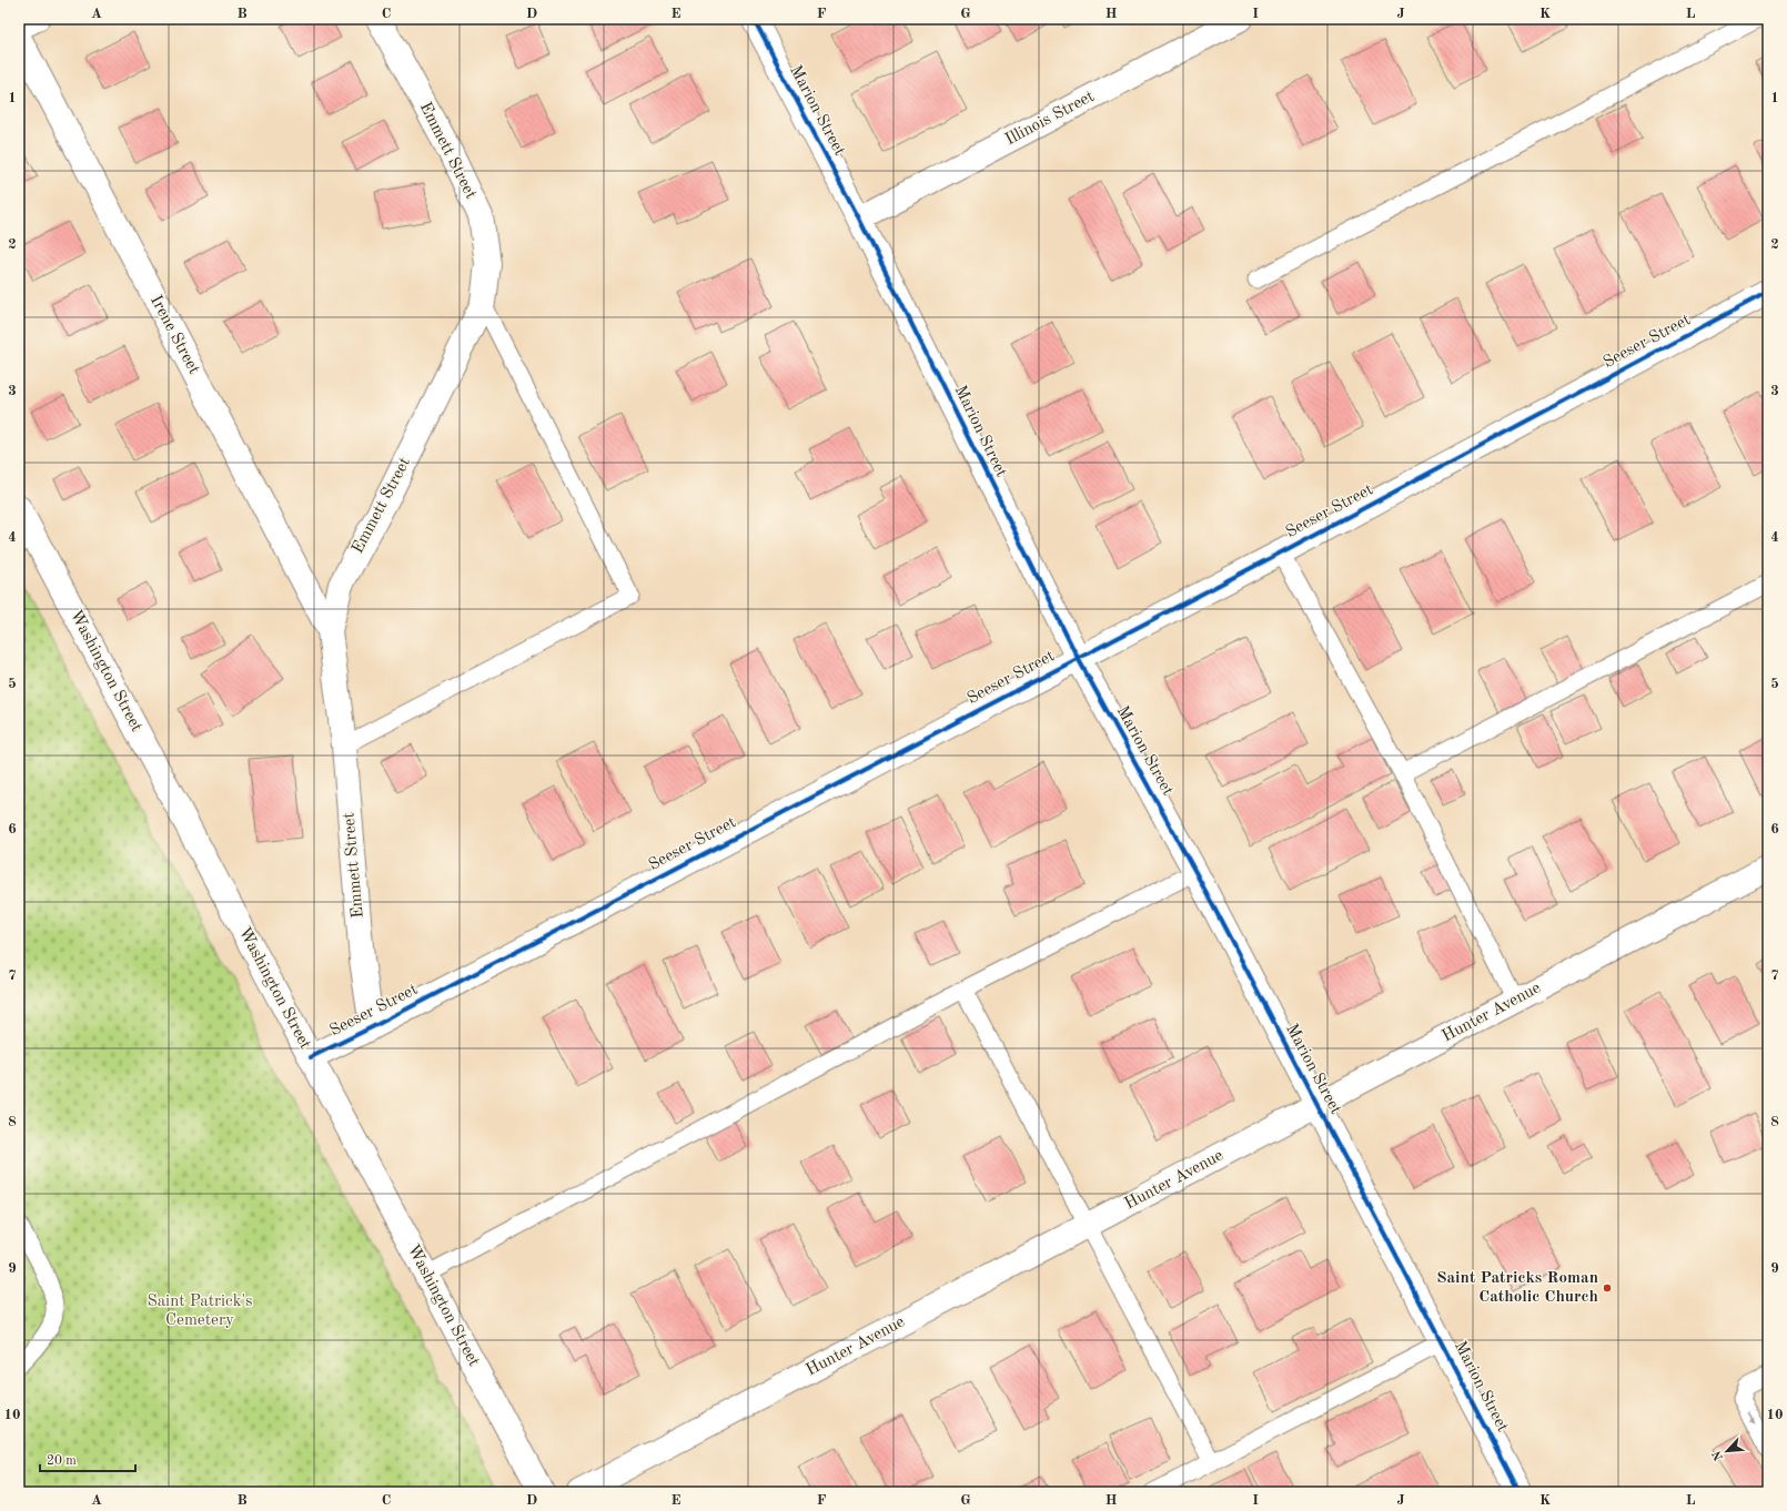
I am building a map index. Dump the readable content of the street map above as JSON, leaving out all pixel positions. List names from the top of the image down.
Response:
{
  "streets": {
    "street": [
      "Marion Street",
      "Illinois Street",
      "Emmett Street",
      "Irene Street",
      "Seeser Street",
      "Washington Street",
      "Hunter Avenue"
    ]
  },
  "crossings": [
    ["Marion Street", "Illinois Street"],
    ["Marion Street", "Seeser Street"],
    ["Marion Street", "Hunter Avenue"],
    ["Emmett Street", "Irene Street"],
    ["Emmett Street", "Seeser Street"],
    ["Seeser Street", "Washington Street"]
  ],
  "parks": ["Saint Patrick's Cemetery"],
  "places": ["Saint Patricks Roman Catholic Church"],
  "scale_bar": "20 m",
  "north": "bottom left",
  "grid": {
    "columns": [
      "A",
      "B",
      "C",
      "D",
      "E",
      "F",
      "G",
      "H",
      "I",
      "J",
      "K",
      "L"
    ],
    "rows": [
      "1",
      "2",
      "3",
      "4",
      "5",
      "6",
      "7",
      "8",
      "9",
      "10"
    ]
  }
}
